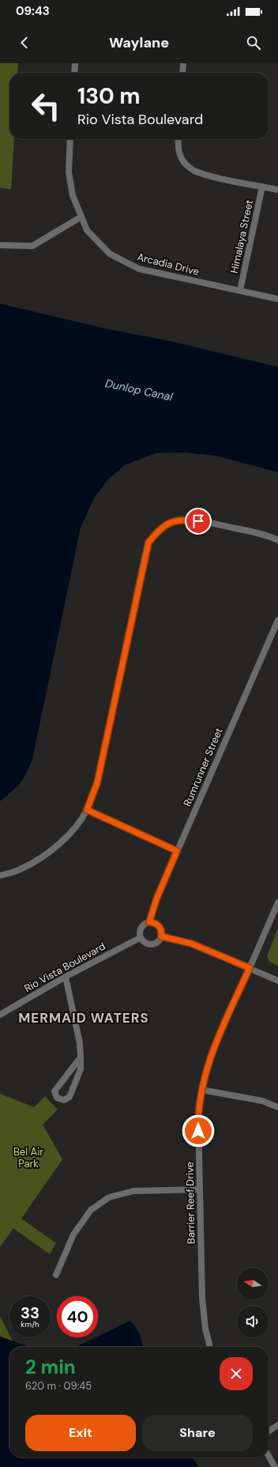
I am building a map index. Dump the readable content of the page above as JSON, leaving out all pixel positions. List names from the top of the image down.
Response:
{
  "streets": {
    "street": [
      "Himalaya Street",
      "Arcadia Drive",
      "Rumrunner Street",
      "Rio Vista Boulevard",
      "Barrier Reef Drive"
    ]
  },
  "crossings": [
    ["Himalaya Street", "Arcadia Drive"],
    ["Rumrunner Street", "Rio Vista Boulevard"]
  ],
  "districts": ["MERMAID WATERS"],
  "water": ["Dunlop Canal"],
  "parks": ["Bel Air Park"],
  "north": "left",
  "page": {
    "status": "09:43",
    "header": "Waylane",
    "turn": ["130 m", "Rio Vista Boulevard"],
    "speed": "33 km/h",
    "limit": "40",
    "heading": ["2 min", "620 m · 09:45"],
    "buttons": ["Exit", "Share"]
  }
}
